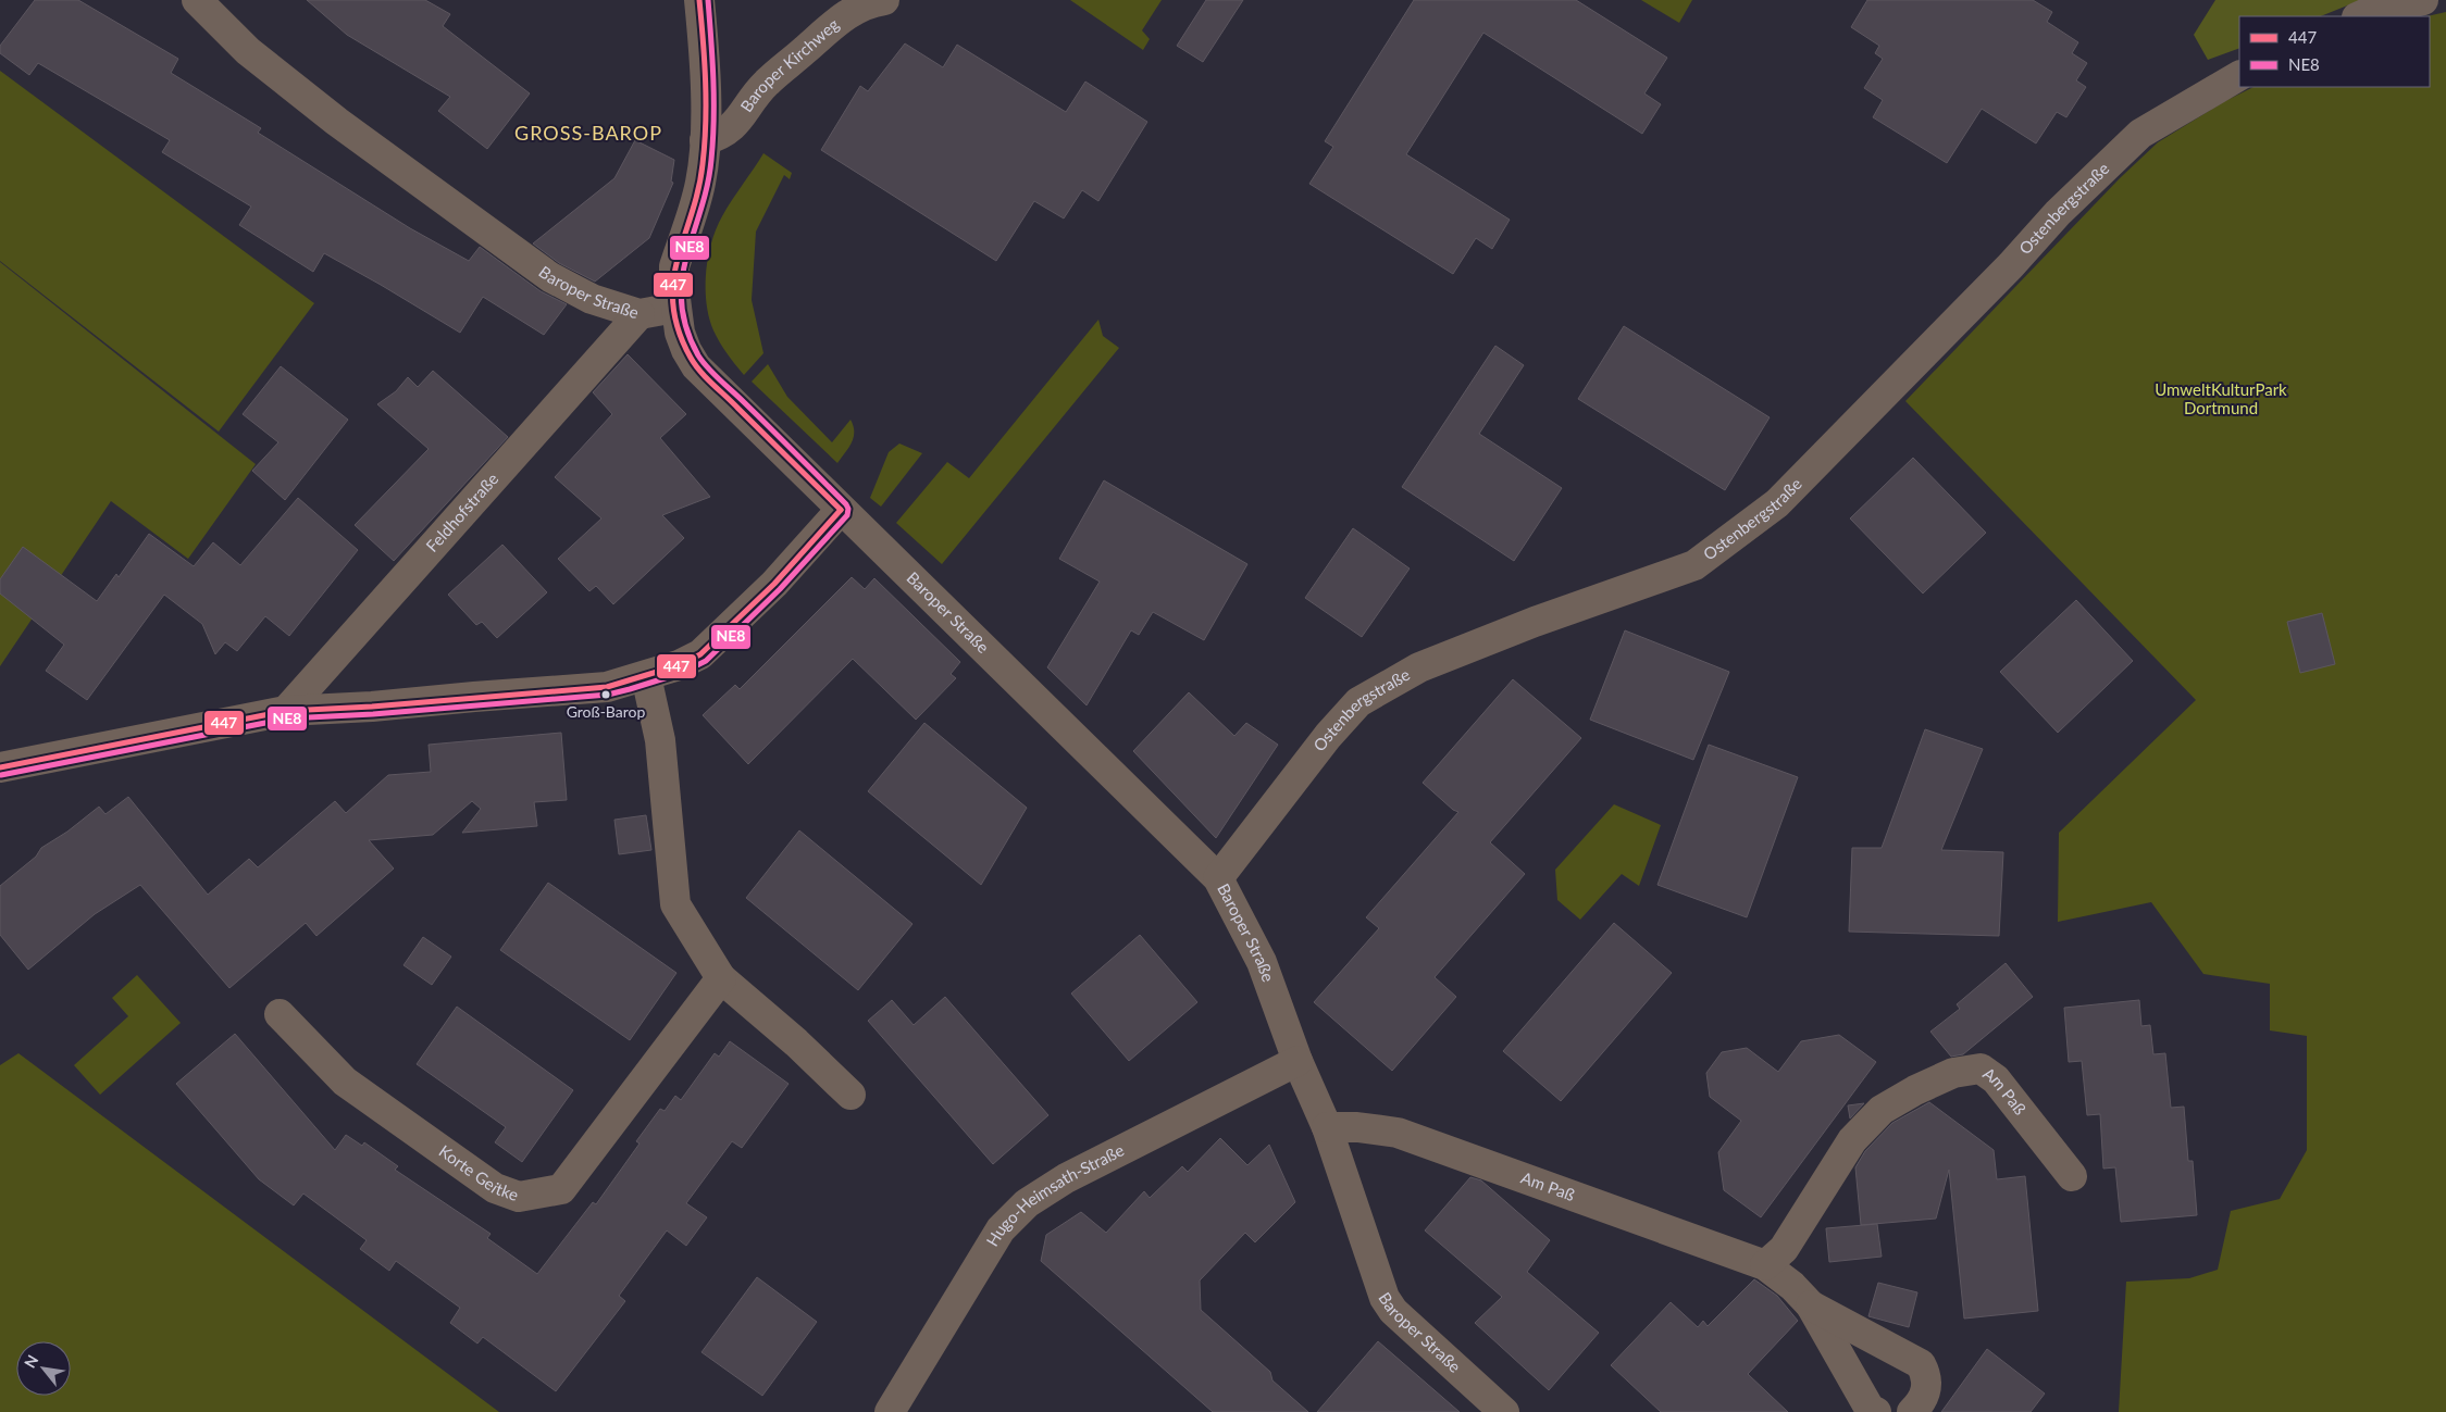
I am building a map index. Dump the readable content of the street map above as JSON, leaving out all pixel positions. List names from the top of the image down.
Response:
{
  "streets": {
    "street": [
      "Baroper Kirchweg",
      "Ostenbergstraße",
      "Baroper Straße",
      "Feldhofstraße",
      "Am Paß",
      "Korte Geitke",
      "Hugo-Heimsath-Straße"
    ]
  },
  "crossings": [
    ["Ostenbergstraße", "Baroper Straße"],
    ["Baroper Straße", "Feldhofstraße"],
    ["Baroper Straße", "Am Paß"],
    ["Baroper Straße", "Hugo-Heimsath-Straße"]
  ],
  "districts": ["GROSS-BAROP"],
  "parks": ["UmweltKulturPark Dortmund"],
  "places": ["Groß-Barop"],
  "lines": ["transit line 447", "transit line NE8"],
  "legend": ["447", "NE8"],
  "north": "top left"
}
